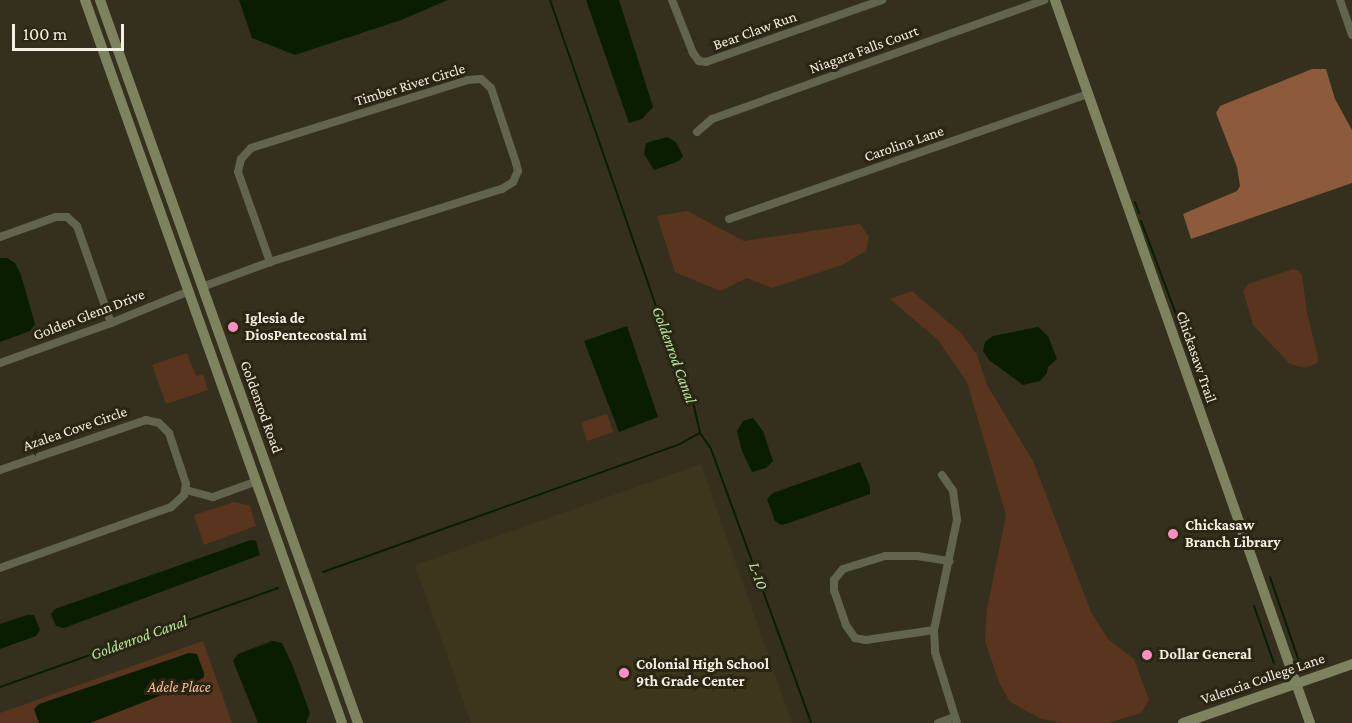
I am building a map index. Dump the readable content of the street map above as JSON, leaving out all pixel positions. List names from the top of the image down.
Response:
{
  "streets": {
    "main road": ["Chickasaw Trail", "Goldenrod Road", "Valencia College Lane"],
    "street": [
      "Bear Claw Run",
      "Niagara Falls Court",
      "Timber River Circle",
      "Carolina Lane",
      "Golden Glenn Drive",
      "Azalea Cove Circle"
    ]
  },
  "crossings": [
    ["Timber River Circle", "Goldenrod Road"],
    ["Carolina Lane", "Chickasaw Trail"],
    ["Golden Glenn Drive", "Goldenrod Road"],
    ["Chickasaw Trail", "Valencia College Lane"]
  ],
  "water": ["Goldenrod Canal", "L-10"],
  "parks": ["Adele Place"],
  "places": [
    "Iglesia de DiosPentecostal mi",
    "Chickasaw Branch Library",
    "Dollar General",
    "Colonial High School 9th Grade Center"
  ],
  "scale_bar": "100 m"
}
